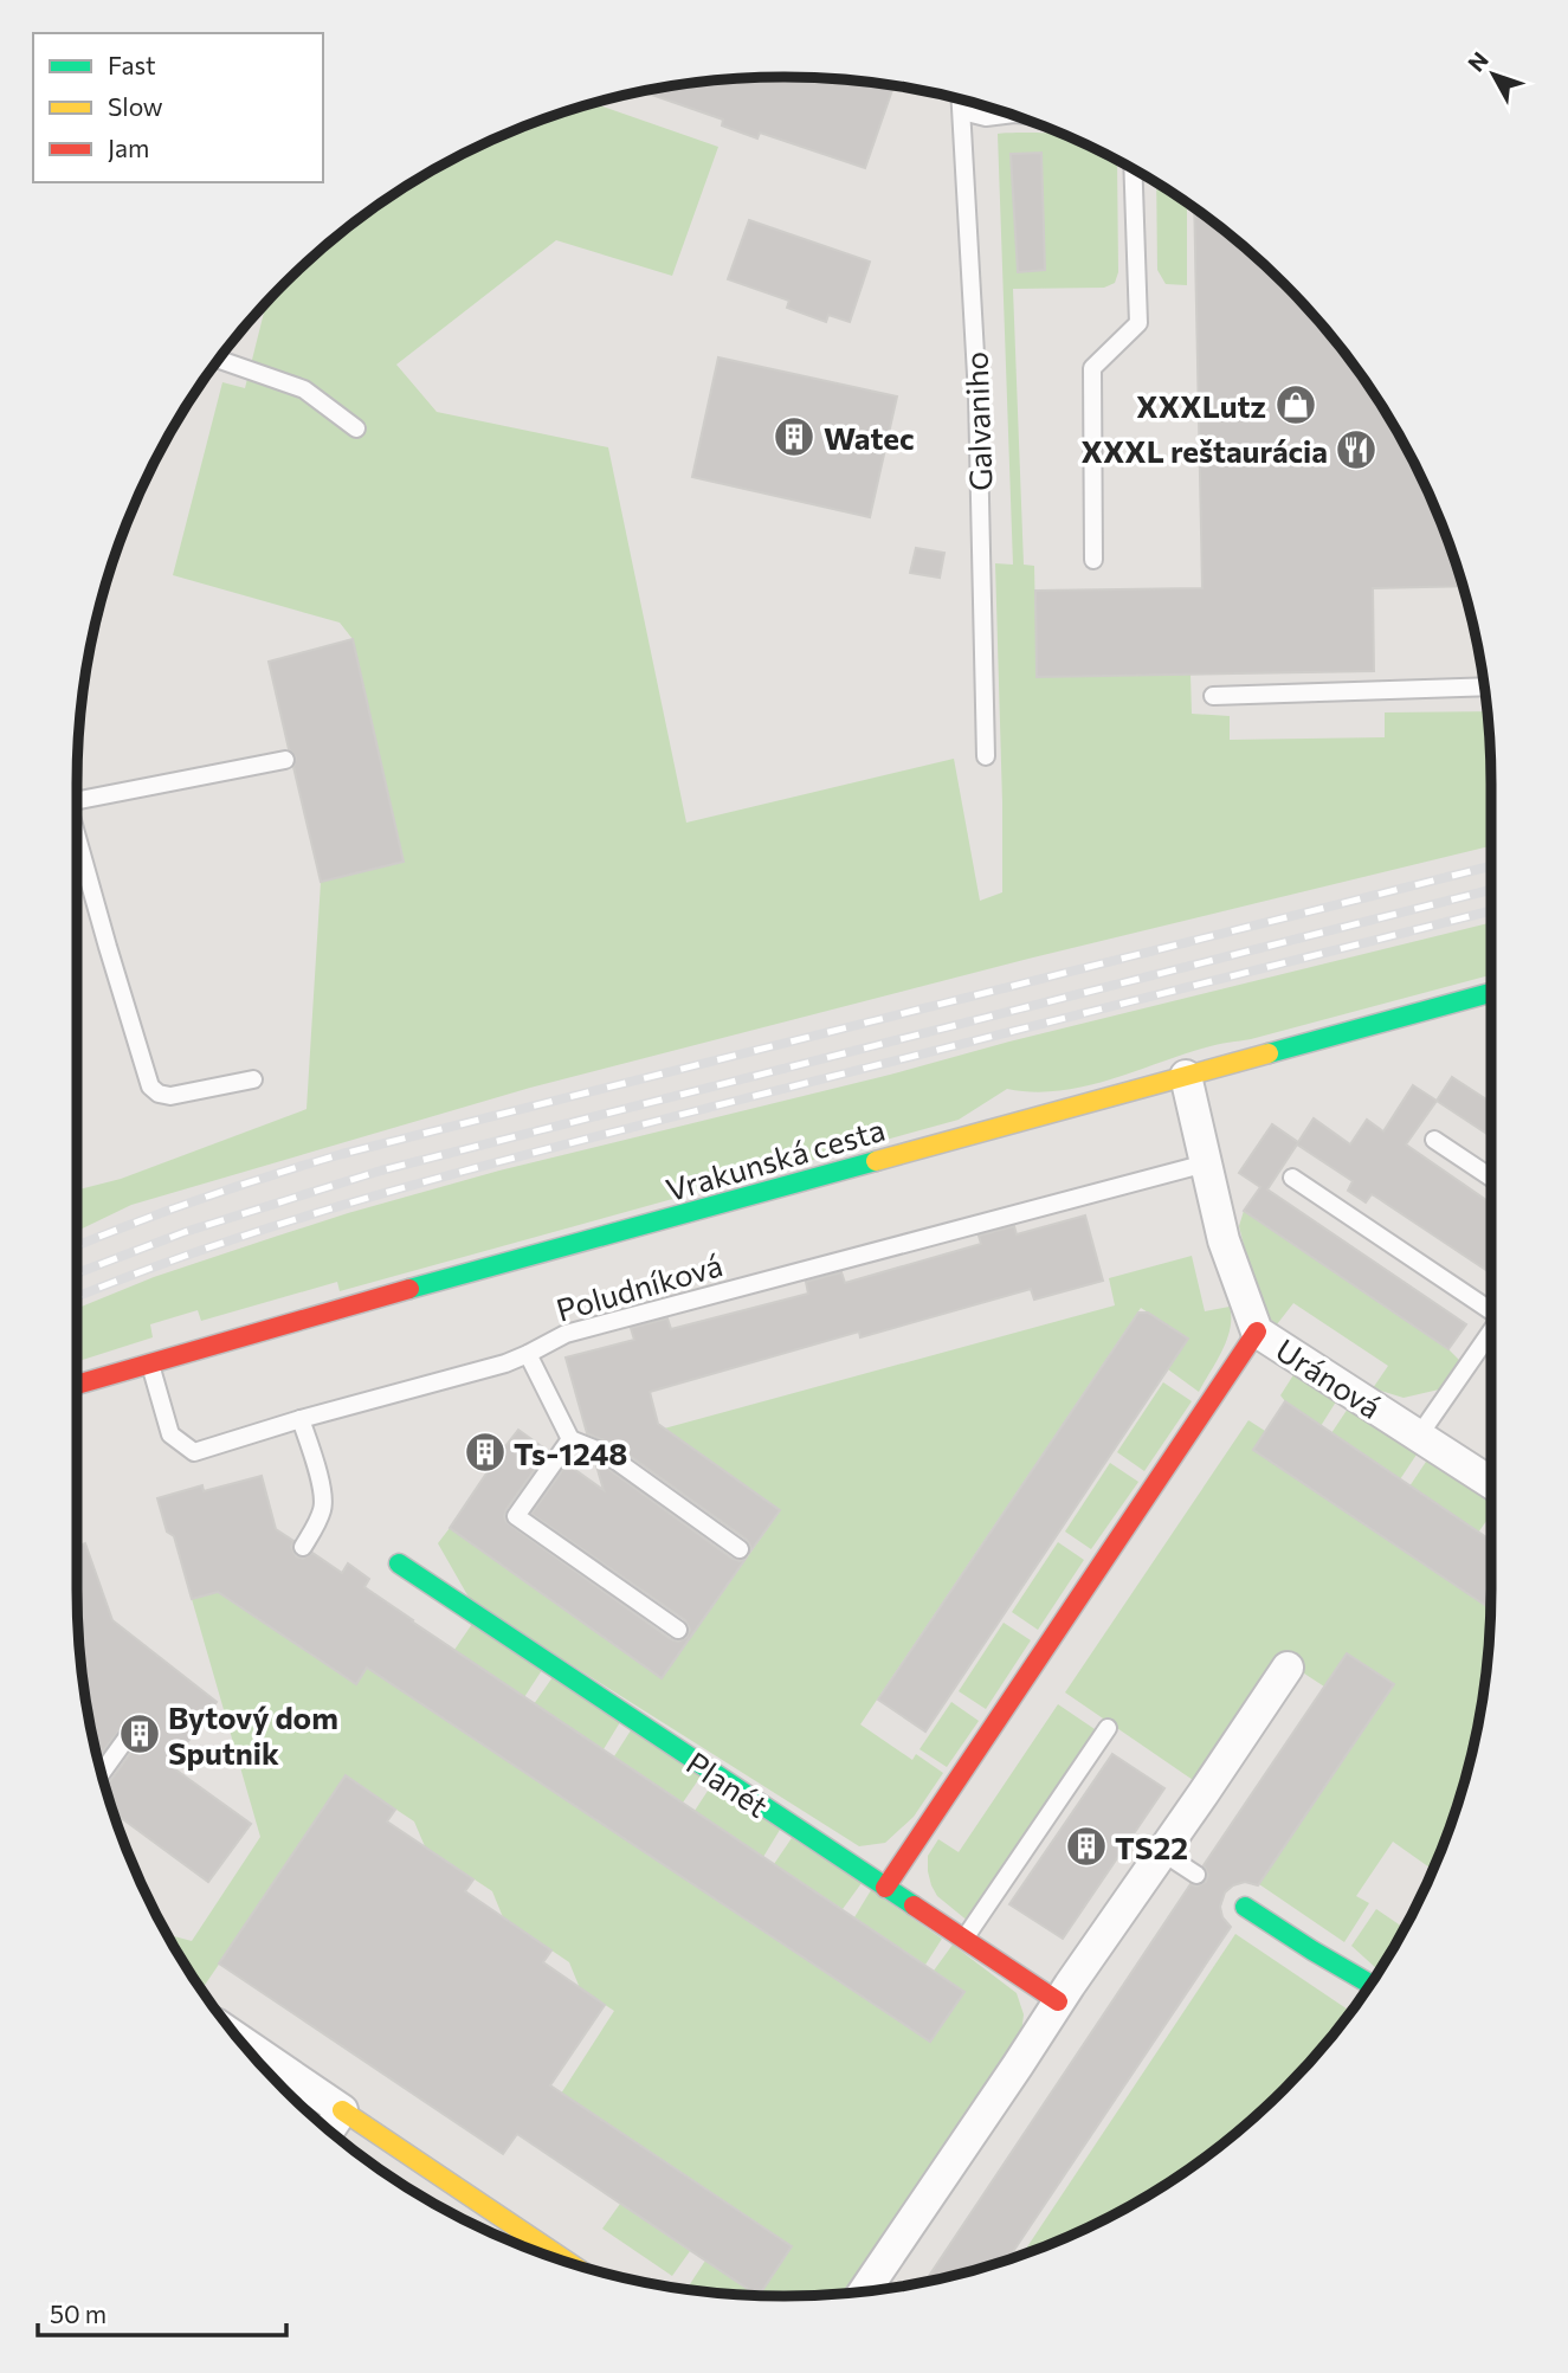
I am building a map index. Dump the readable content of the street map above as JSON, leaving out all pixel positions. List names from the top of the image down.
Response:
{
  "streets": {
    "street": ["Vrakunská cesta", "Uránová", "Planét"],
    "lane": ["Galvaniho", "Poludníková"]
  },
  "crossings": [
    ["Vrakunská cesta", "Poludníková"],
    ["Vrakunská cesta", "Uránová"],
    ["Poludníková", "Uránová"]
  ],
  "places": {
    "shop": ["XXXLutz"],
    "building": [
      "Watec",
      "Ts-1248",
      "Bytový dom Sputnik",
      "TS22"
    ],
    "restaurant": ["XXXL reštaurácia"]
  },
  "legend": ["Fast", "Slow", "Jam"],
  "scale_bar": "50 m",
  "north": "top left"
}
